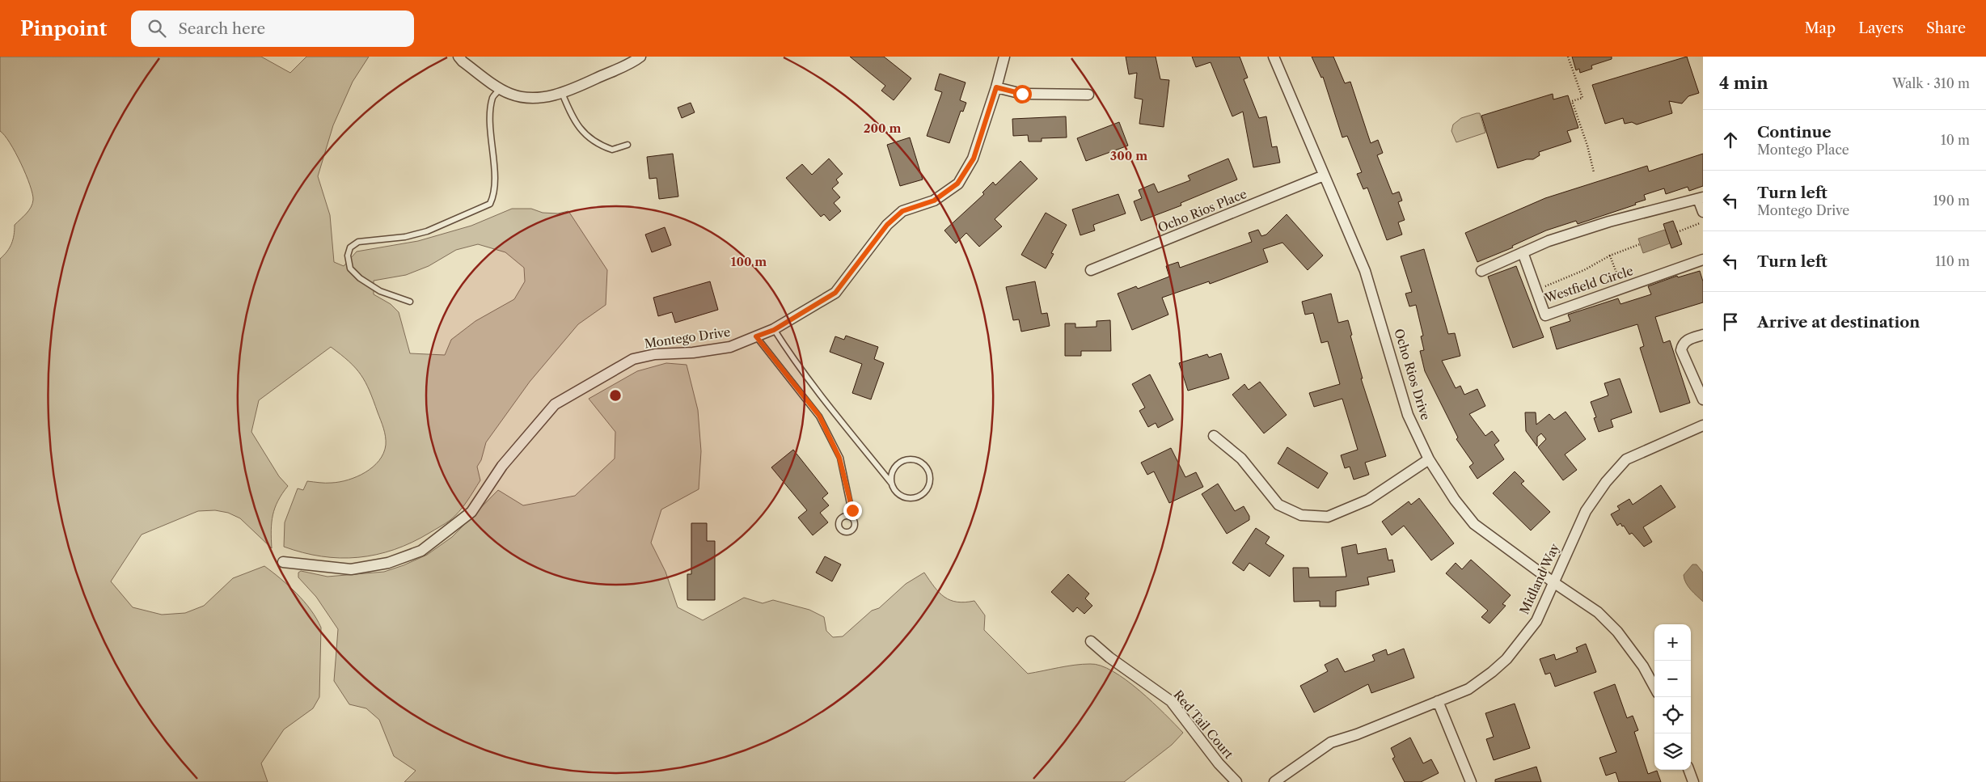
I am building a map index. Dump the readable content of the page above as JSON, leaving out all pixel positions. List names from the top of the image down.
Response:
{
  "streets": {
    "street": [
      "Ocho Rios Place",
      "Westfield Circle",
      "Montego Drive",
      "Ocho Rios Drive",
      "Midland Way",
      "Red Tail Court"
    ]
  },
  "crossings": [
    ["Ocho Rios Place", "Ocho Rios Drive"],
    ["Ocho Rios Drive", "Midland Way"]
  ],
  "page": {
    "header": "Pinpoint",
    "search": "Search here",
    "nav": ["Map", "Layers", "Share"],
    "heading": ["4 min", "Walk · 310 m"],
    "list": [
      ["Continue", "Montego Place", "10 m"],
      ["Turn left", "Montego Drive", "190 m"],
      ["Turn left", "110 m"],
      "Arrive at destination"
    ],
    "map_buttons": ["+", "−"]
  },
  "rings": ["200 m", "300 m", "100 m"]
}
